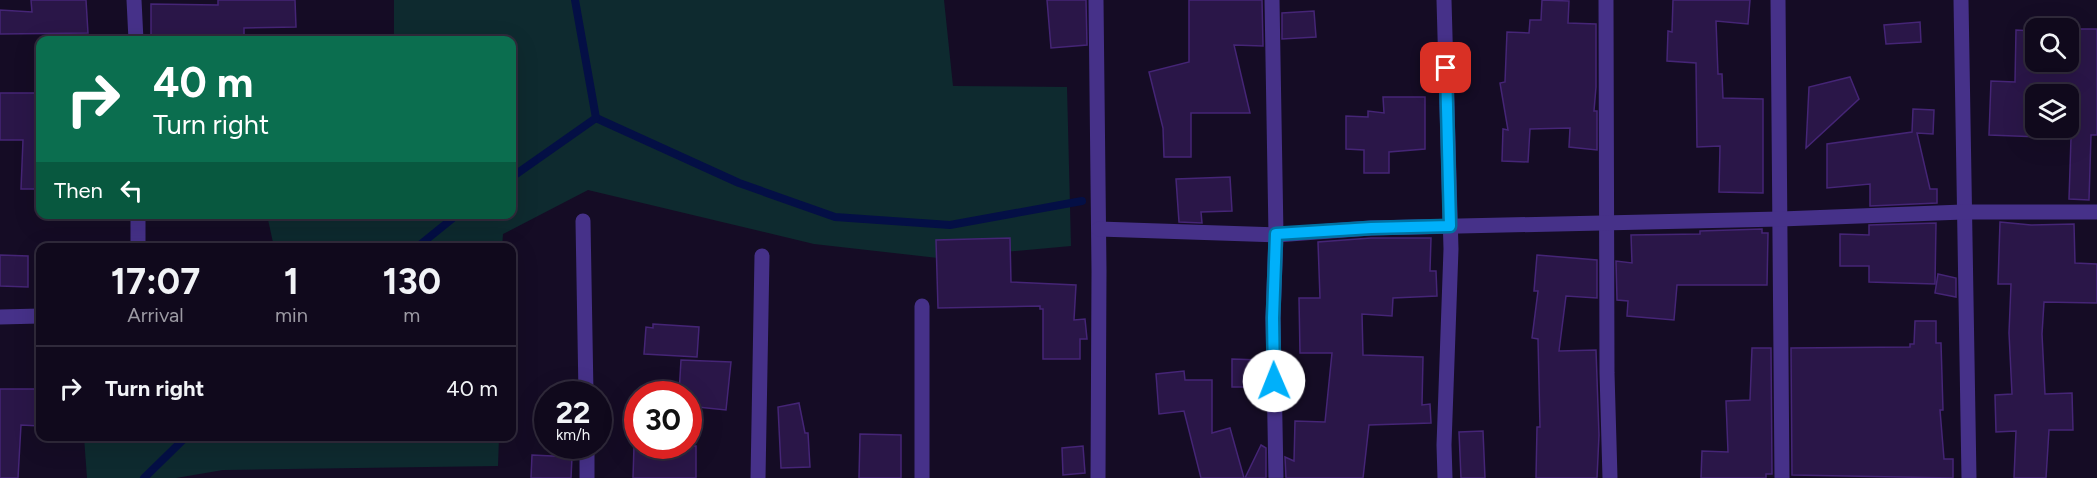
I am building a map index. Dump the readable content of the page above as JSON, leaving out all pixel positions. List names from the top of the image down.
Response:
{
  "page": {
    "turn": ["40 m", "Turn right"],
    "then": "Then",
    "eta": [
      "17:07",
      "Arrival",
      "1",
      "min",
      "130",
      "m"
    ],
    "list": [
      {
        "name": "Turn right",
        "value": "40 m"
      }
    ],
    "speed": "22 km/h",
    "limit": "30"
  }
}
